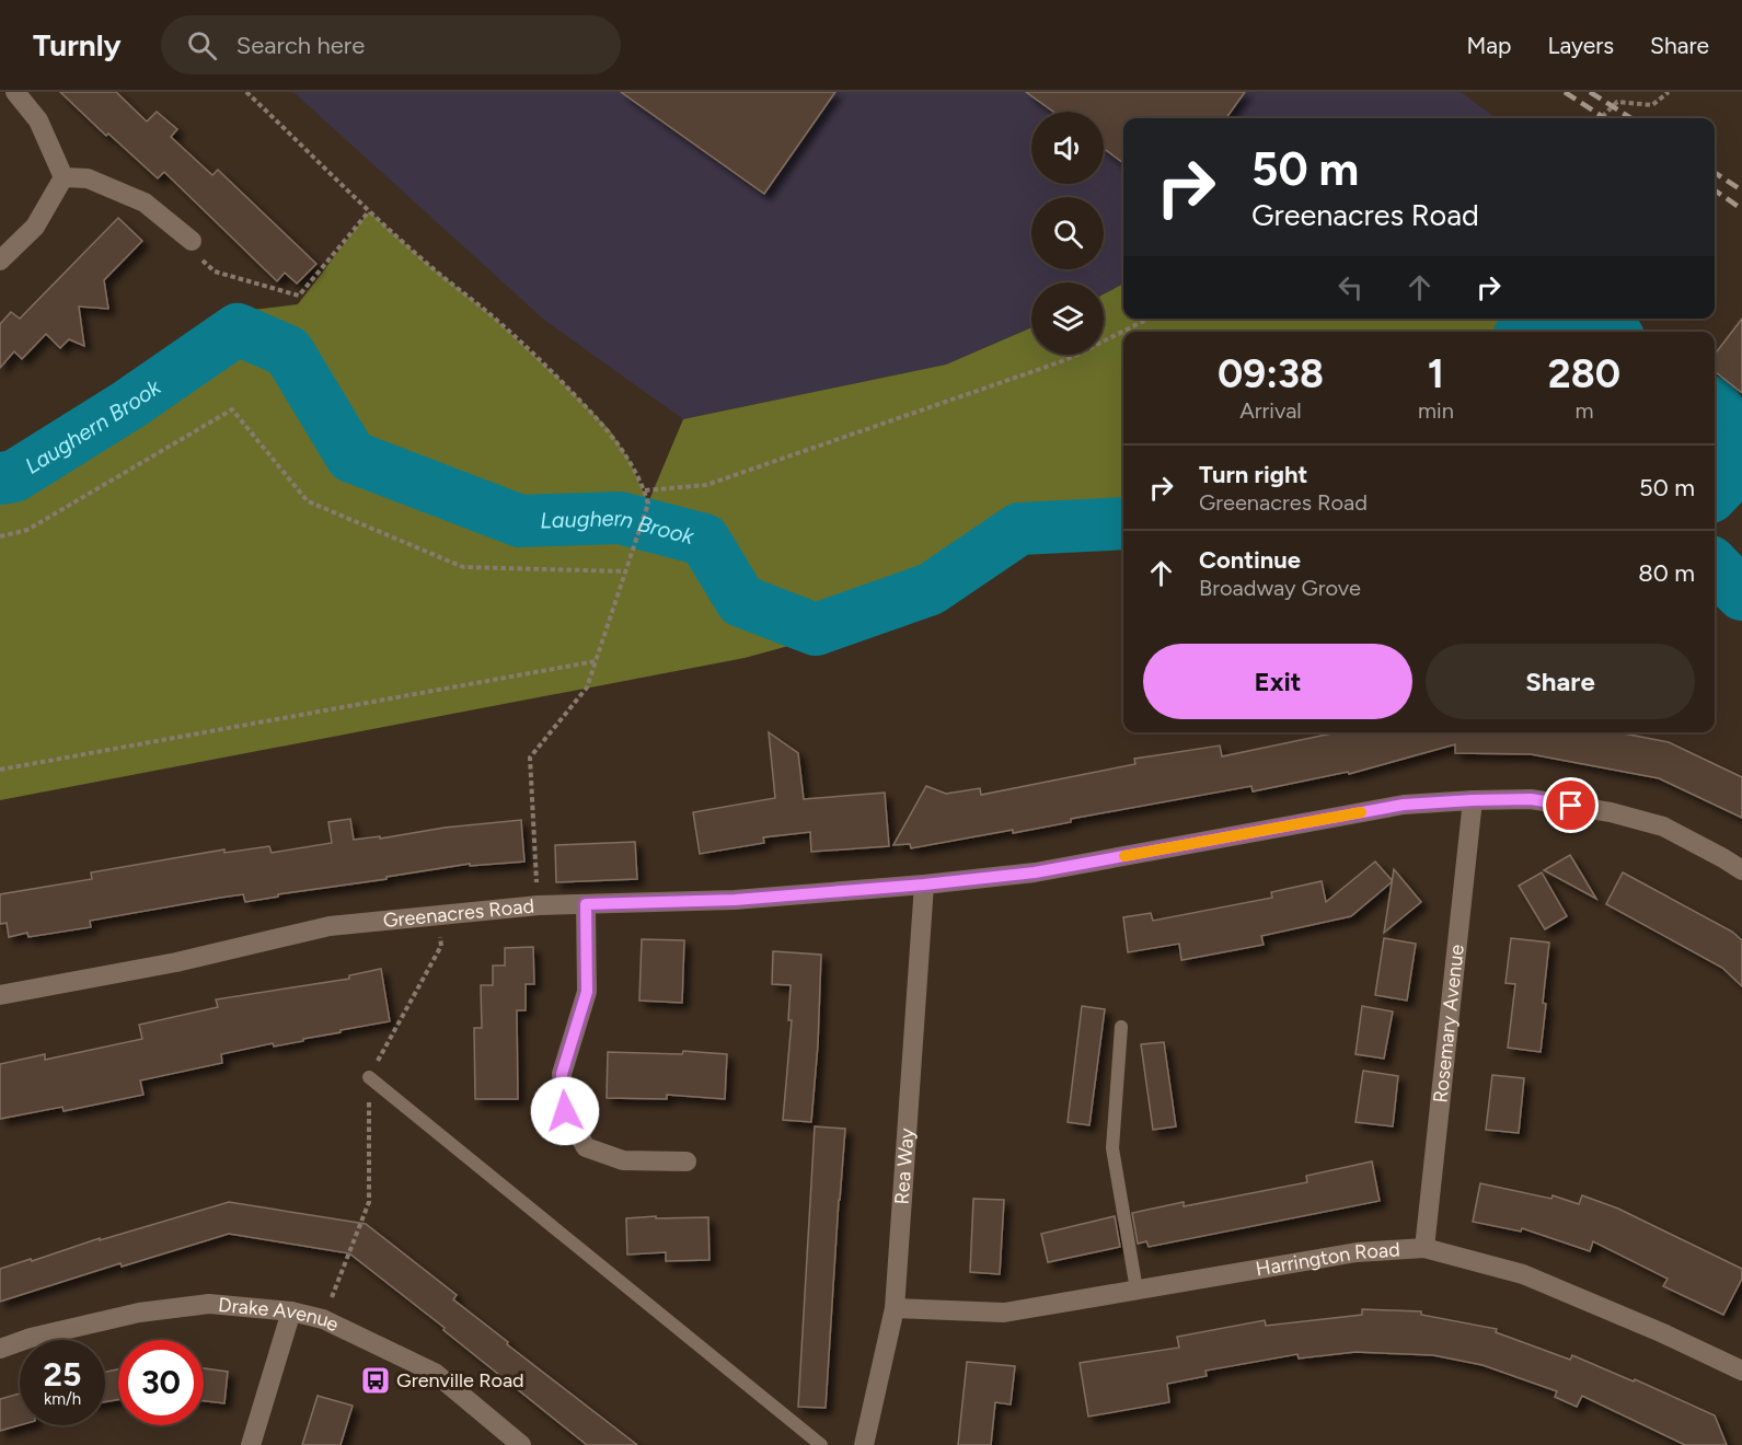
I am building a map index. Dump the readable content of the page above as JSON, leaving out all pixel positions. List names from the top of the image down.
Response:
{
  "streets": {
    "street": [
      "Greenacres Road",
      "Rosemary Avenue",
      "Rea Way",
      "Harrington Road",
      "Drake Avenue"
    ]
  },
  "crossings": [
    ["Greenacres Road", "Rosemary Avenue"],
    ["Greenacres Road", "Rea Way"],
    ["Rosemary Avenue", "Harrington Road"],
    ["Rea Way", "Harrington Road"]
  ],
  "water": ["Laughern Brook"],
  "places": {
    "bus stop": ["Grenville Road"]
  },
  "page": {
    "header": "Turnly",
    "search": "Search here",
    "nav": ["Map", "Layers", "Share"],
    "turn": ["50 m", "Greenacres Road"],
    "eta": [
      "09:38",
      "Arrival",
      "1",
      "min",
      "280",
      "m"
    ],
    "list": [
      {
        "name": "Turn right",
        "note": "Greenacres Road",
        "value": "50 m"
      },
      {
        "name": "Continue",
        "note": "Broadway Grove",
        "value": "80 m"
      }
    ],
    "buttons": ["Exit", "Share"],
    "speed": "25 km/h",
    "limit": "30"
  }
}
